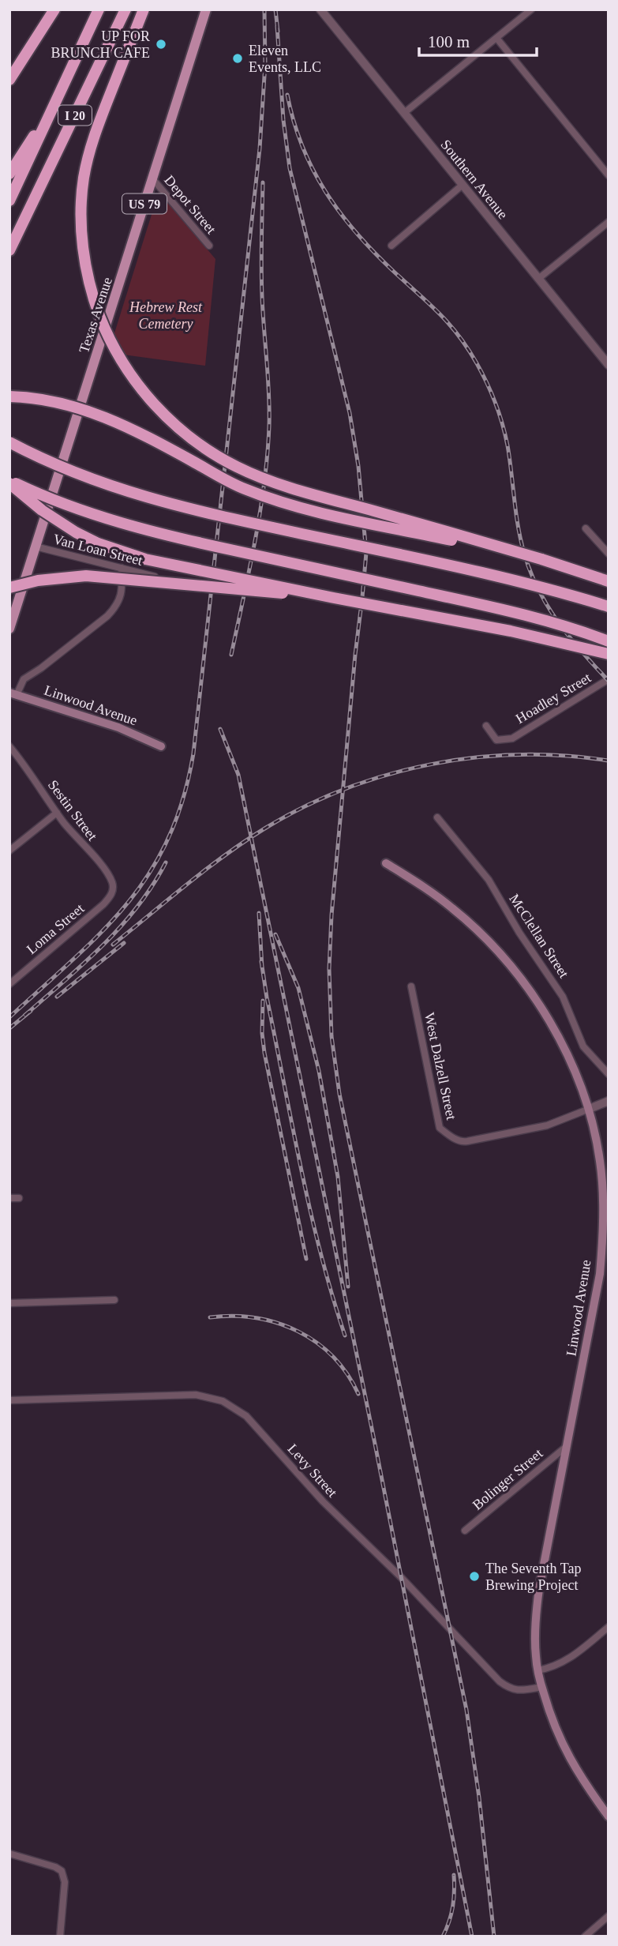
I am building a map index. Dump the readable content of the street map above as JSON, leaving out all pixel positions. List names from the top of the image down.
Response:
{
  "streets": {
    "highway": ["I 20"],
    "main road": ["US 79", "Texas Avenue", "Linwood Avenue"],
    "street": [
      "Southern Avenue",
      "Depot Street",
      "Van Loan Street",
      "Hoadley Street",
      "Sestin Street",
      "Loma Street",
      "McClellan Street",
      "West Dalzell Street",
      "Levy Street",
      "Bolinger Street"
    ]
  },
  "crossings": [
    ["Depot Street", "Texas Avenue"],
    ["Texas Avenue", "Van Loan Street"],
    ["Linwood Avenue", "West Dalzell Street"],
    ["Linwood Avenue", "Levy Street"],
    ["Linwood Avenue", "Bolinger Street"],
    ["Sestin Street", "Loma Street"]
  ],
  "parks": ["Hebrew Rest Cemetery"],
  "places": ["UP FOR BRUNCH CAFE", "Eleven Events, LLC", "The Seventh Tap Brewing Project"],
  "scale_bar": "100 m"
}
